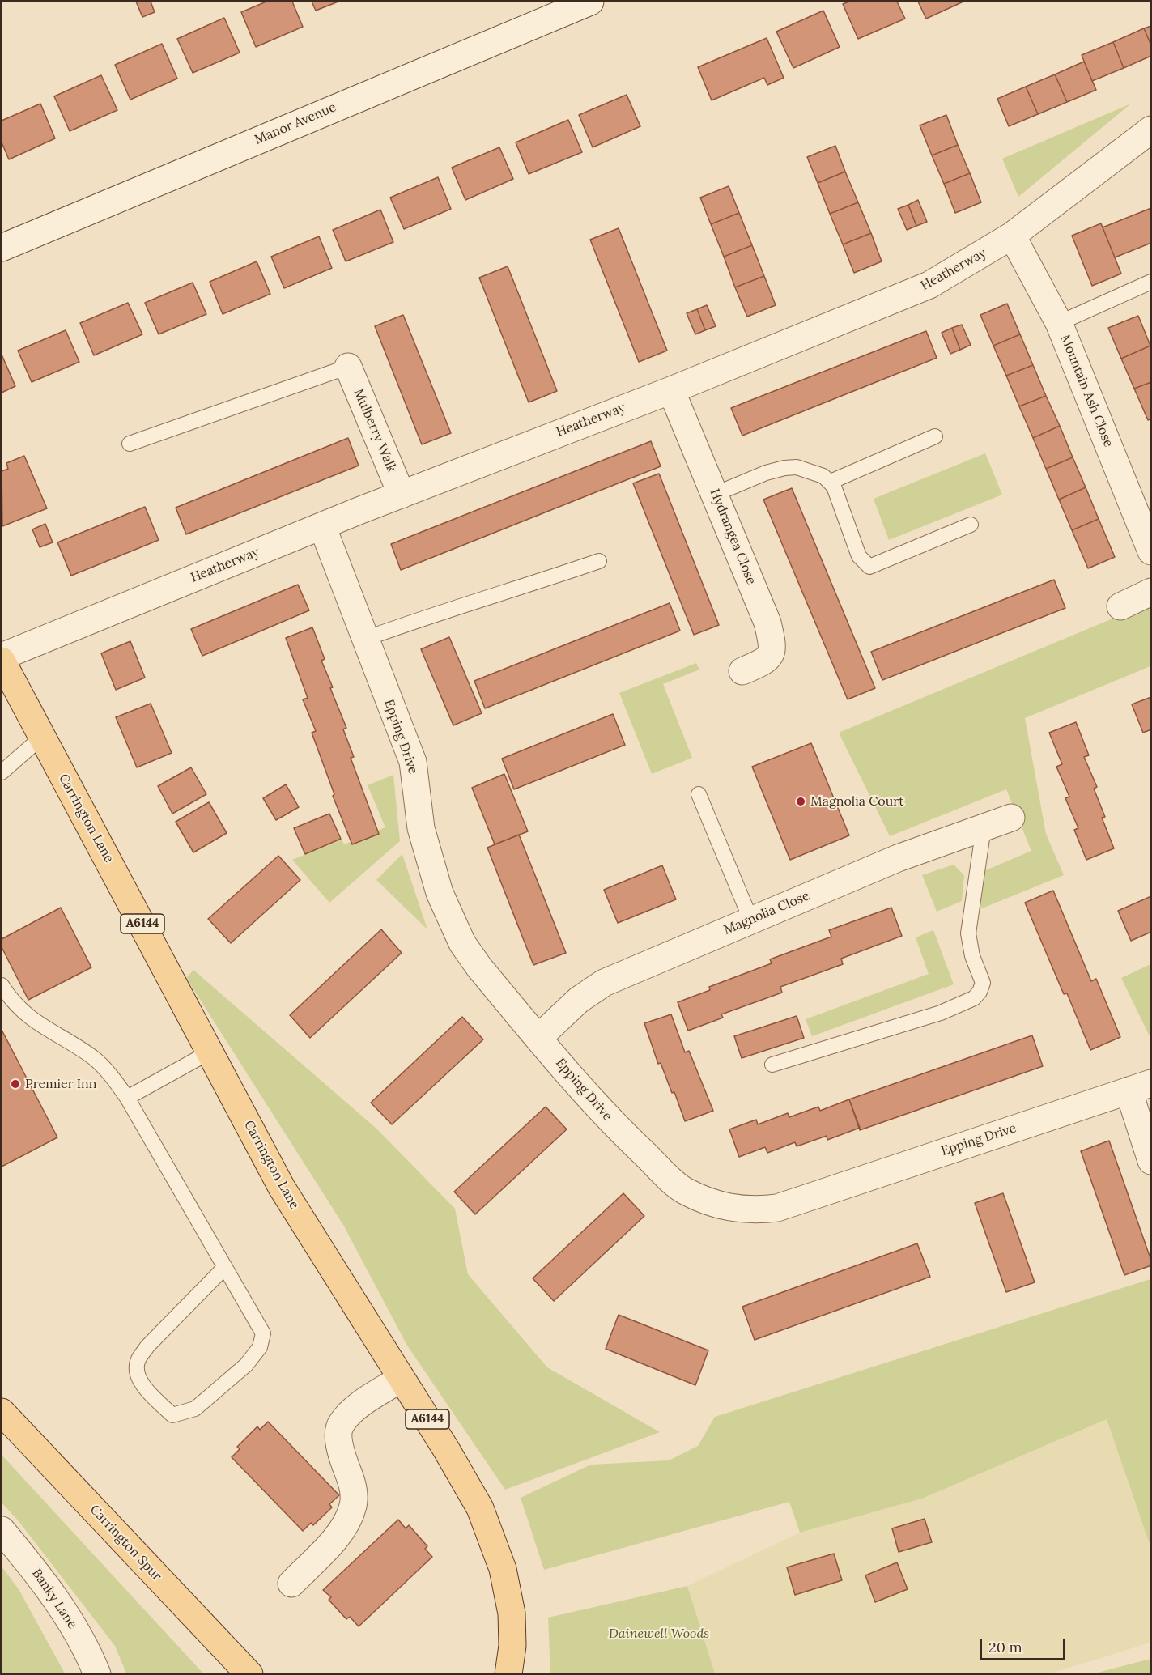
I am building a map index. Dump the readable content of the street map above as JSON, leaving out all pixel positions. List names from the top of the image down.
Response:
{
  "streets": {
    "main road": ["Carrington Lane", "A6144", "Carrington Spur"],
    "street": [
      "Manor Avenue",
      "Heatherway",
      "Mountain Ash Close",
      "Mulberry Walk",
      "Hydrangea Close",
      "Epping Drive",
      "Magnolia Close",
      "Banky Lane"
    ]
  },
  "crossings": [
    ["Heatherway", "Mountain Ash Close"],
    ["Heatherway", "Mulberry Walk"],
    ["Heatherway", "Hydrangea Close"],
    ["Heatherway", "Epping Drive"],
    ["Epping Drive", "Magnolia Close"]
  ],
  "parks": ["Dainewell Woods"],
  "places": ["Magnolia Court", "Premier Inn"],
  "scale_bar": "20 m"
}
